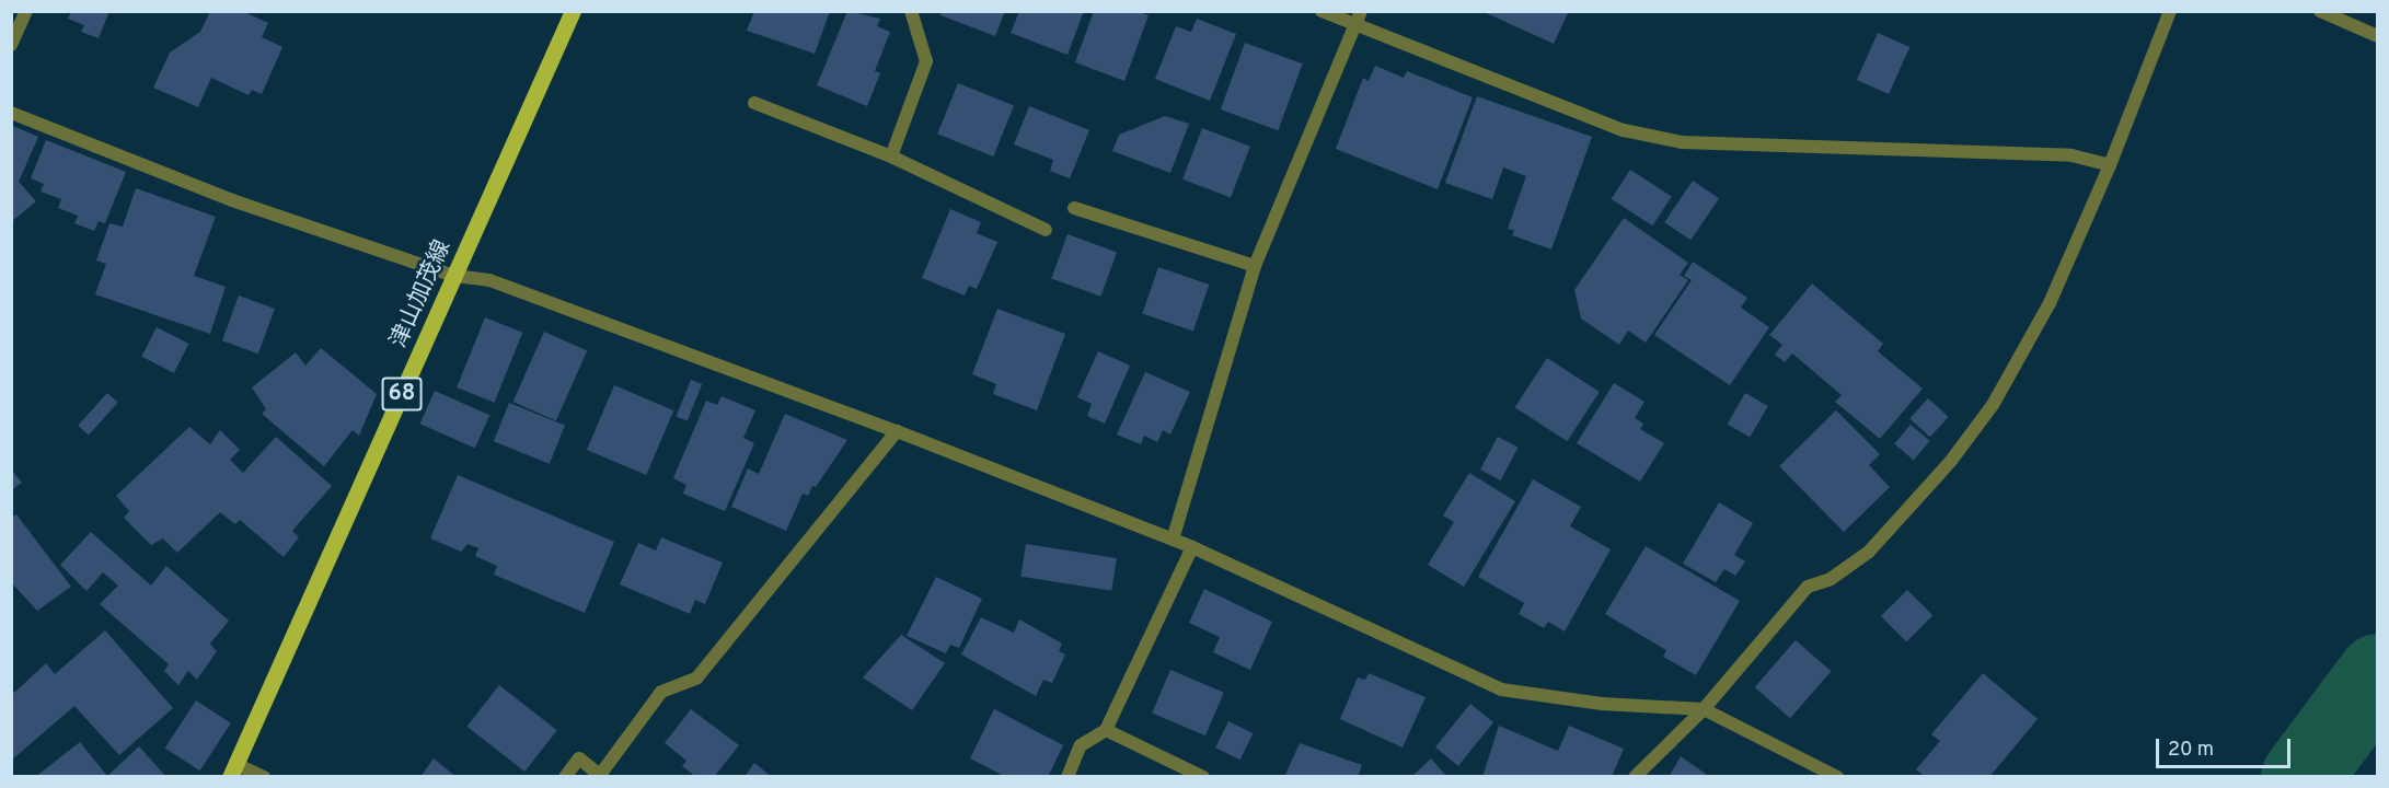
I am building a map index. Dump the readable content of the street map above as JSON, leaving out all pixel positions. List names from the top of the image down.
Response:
{
  "streets": {
    "main road": ["津山加茂線", "68"]
  },
  "scale_bar": "20 m"
}
